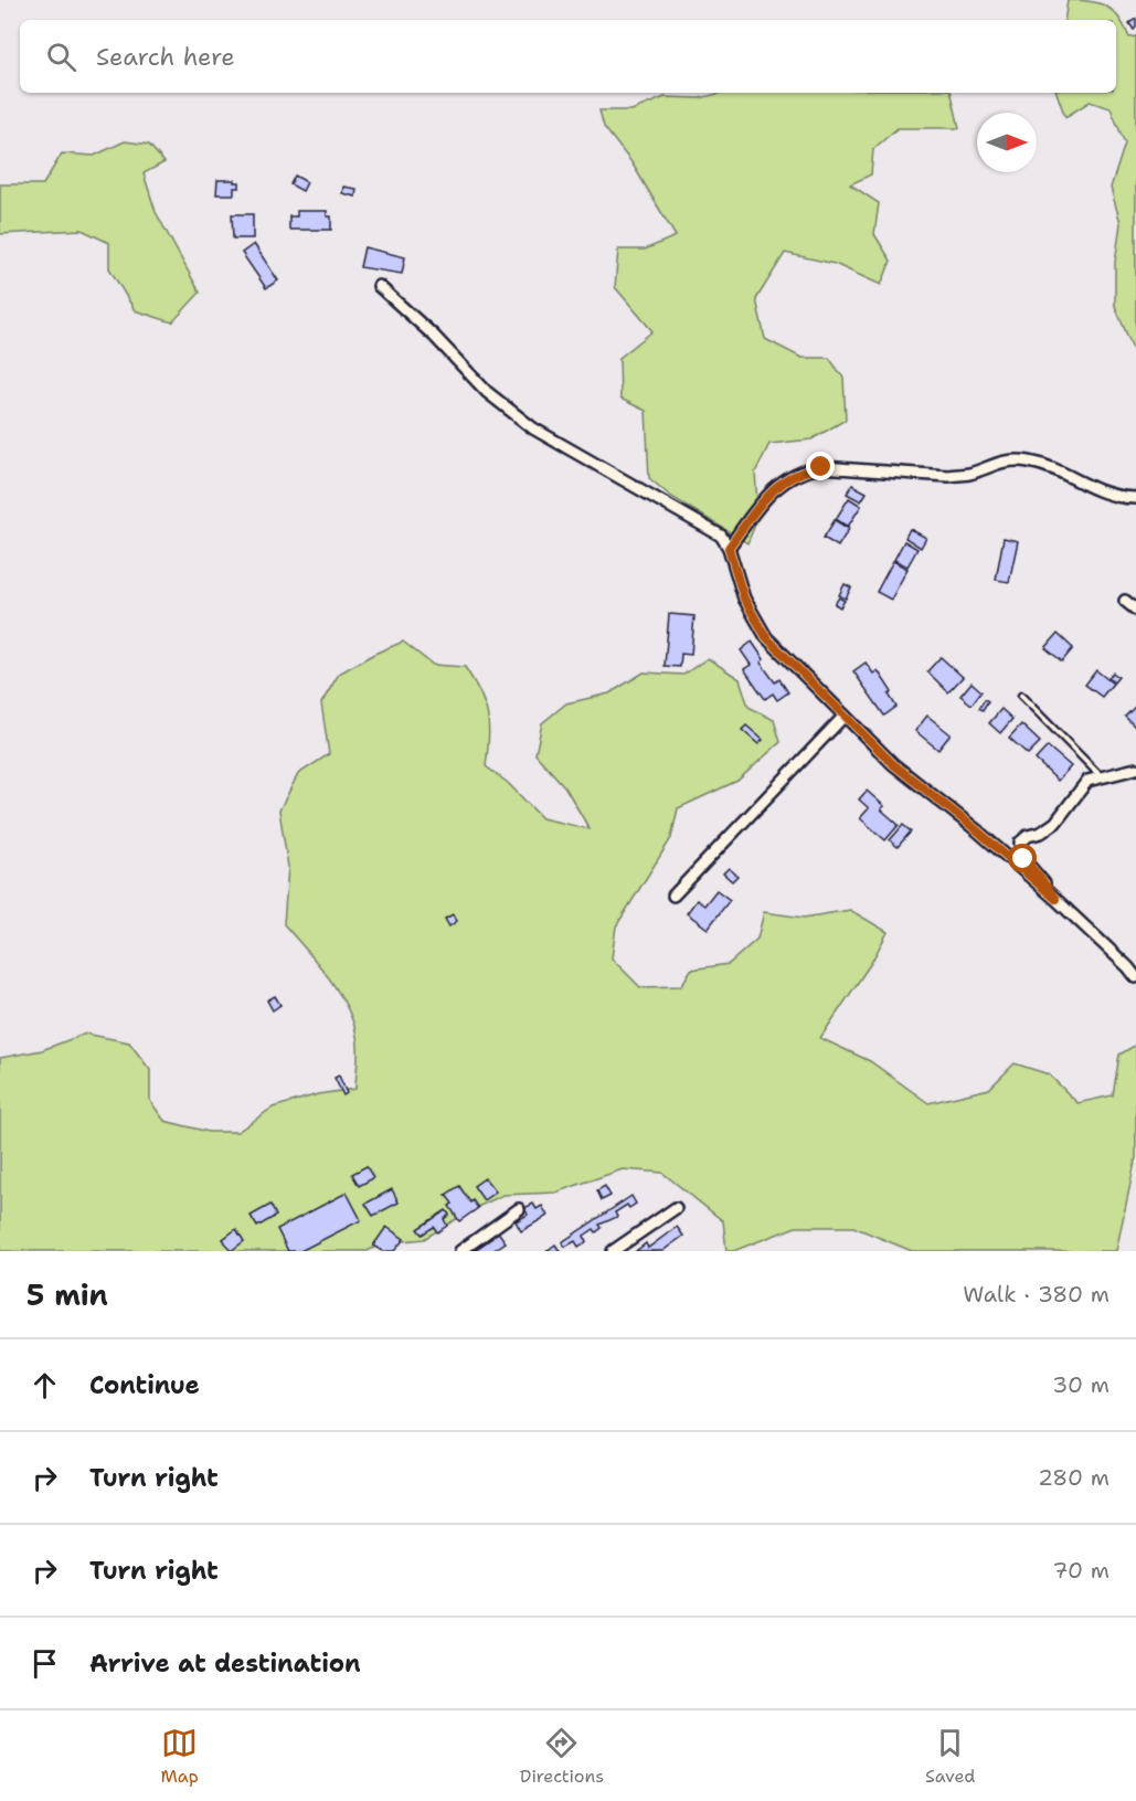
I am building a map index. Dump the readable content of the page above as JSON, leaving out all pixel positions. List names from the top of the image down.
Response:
{
  "north": "right",
  "page": {
    "search": "Search here",
    "heading": ["5 min", "Walk · 380 m"],
    "list": [
      ["Continue", "30 m"],
      ["Turn right", "280 m"],
      ["Turn right", "70 m"],
      "Arrive at destination"
    ],
    "nav": ["Map", "Directions", "Saved"]
  }
}
